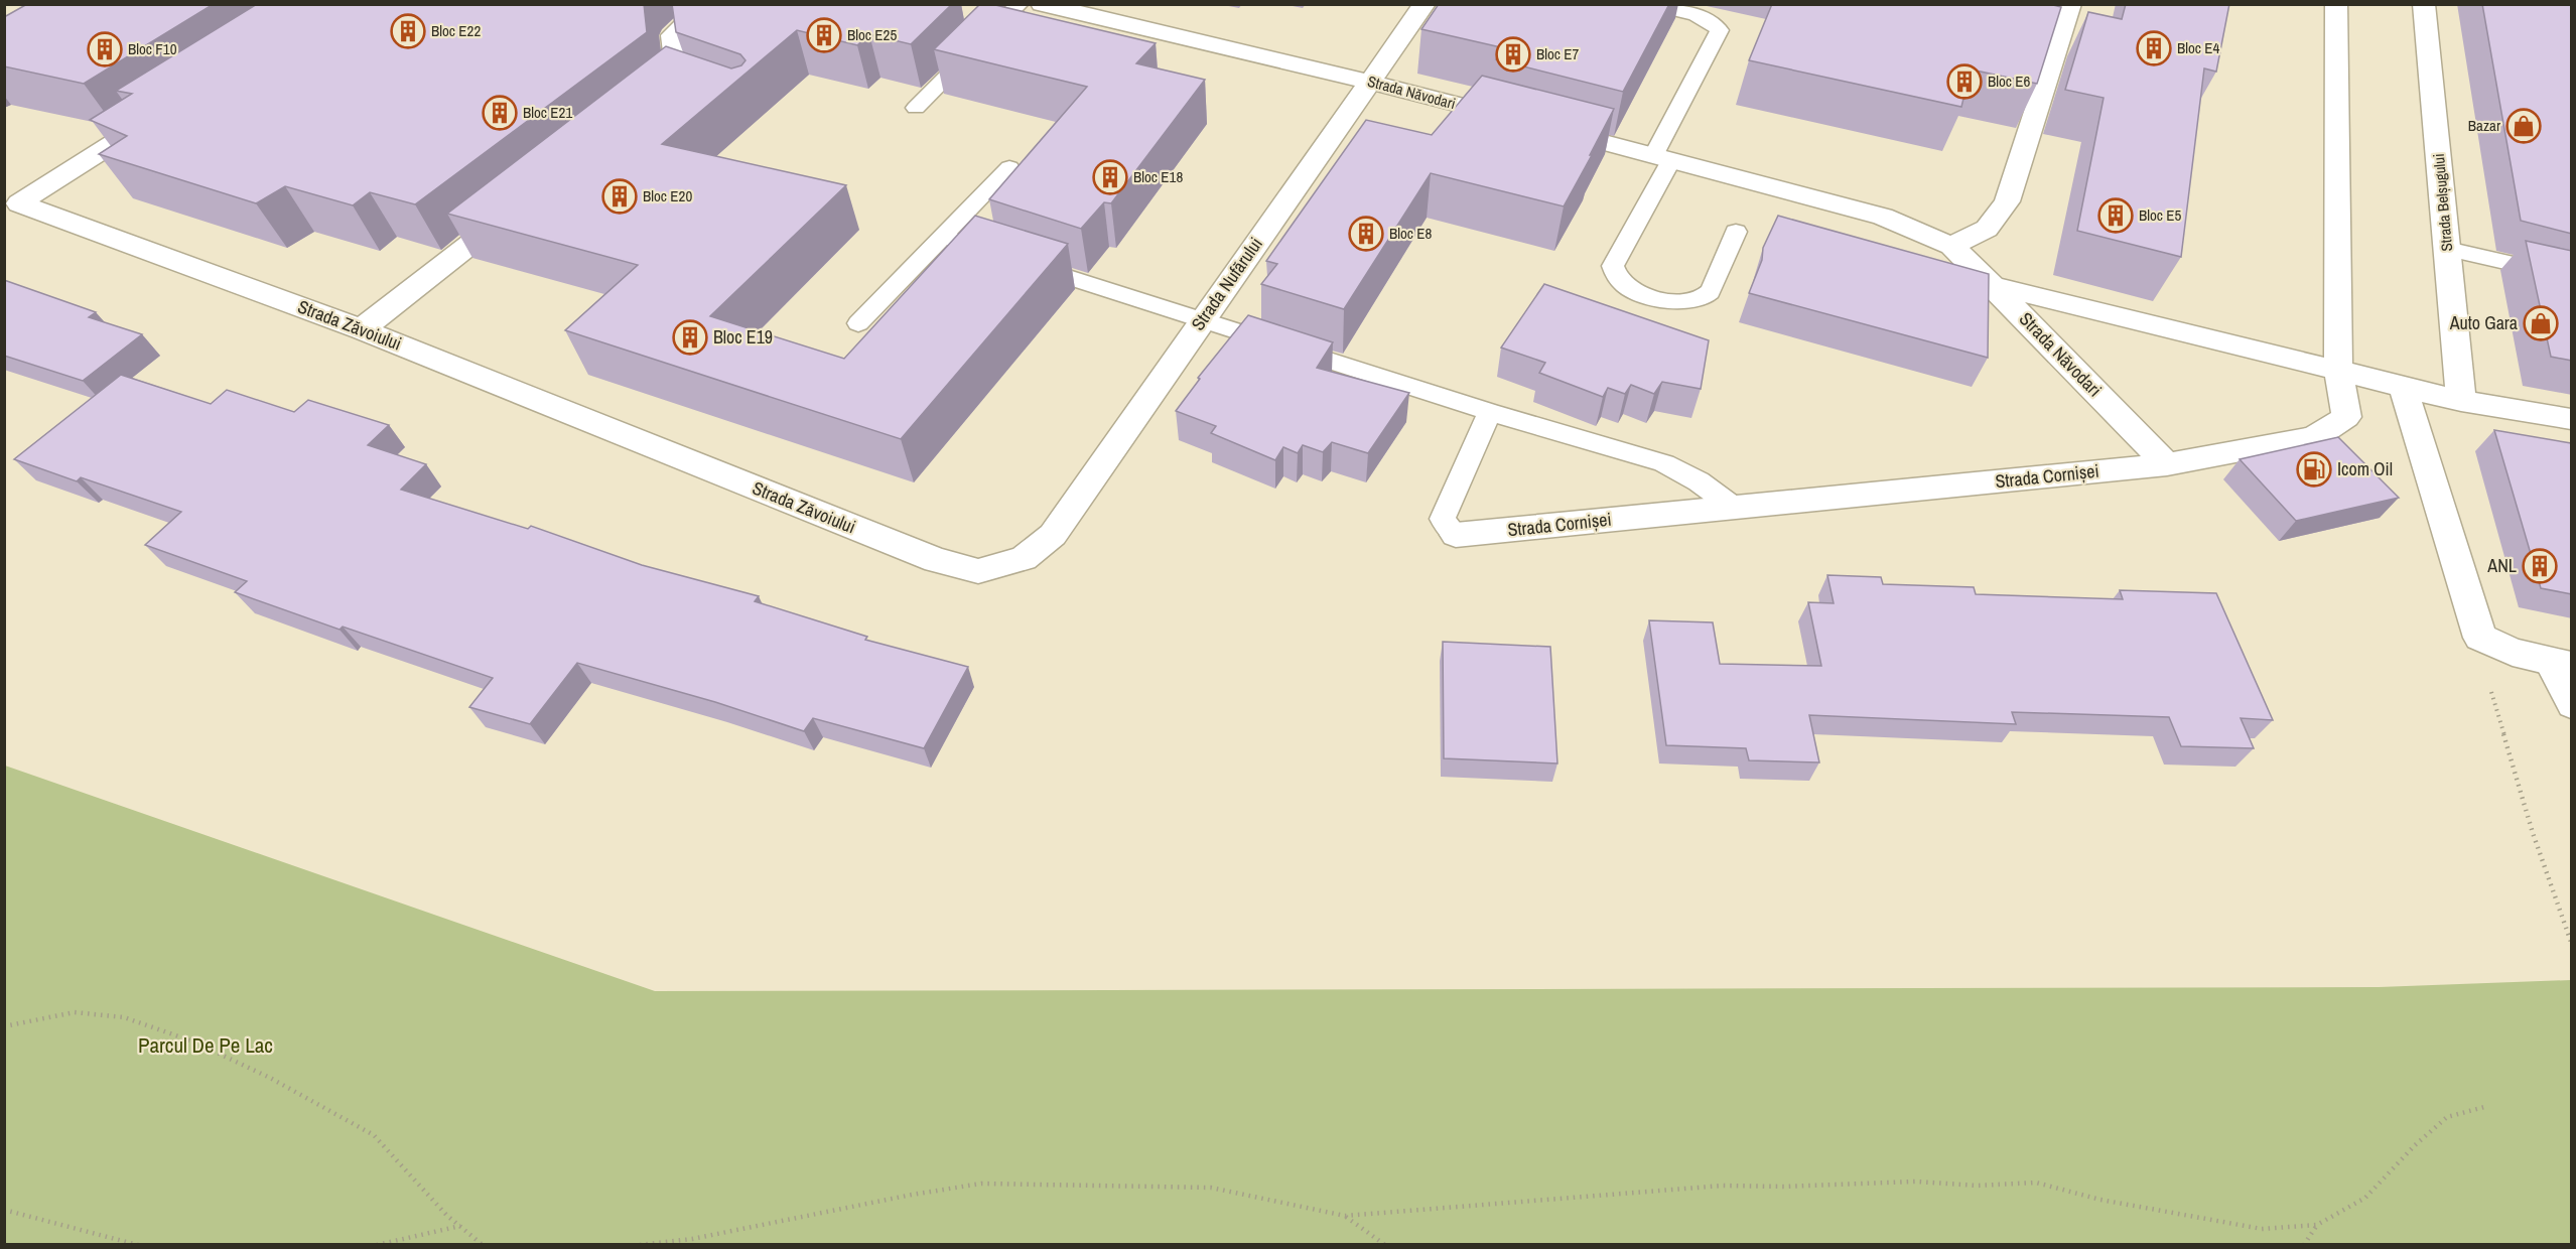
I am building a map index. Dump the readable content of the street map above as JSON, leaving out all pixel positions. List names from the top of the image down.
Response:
{
  "streets": {
    "street": [
      "Strada Năvodari",
      "Strada Belșugului",
      "Strada Nufărului",
      "Strada Zăvoiului",
      "Strada Cornișei"
    ]
  },
  "crossings": [
    ["Strada Năvodari", "Strada Nufărului"],
    ["Strada Năvodari", "Strada Cornișei"],
    ["Strada Nufărului", "Strada Zăvoiului"]
  ],
  "parks": ["Parcul De Pe Lac"],
  "places": {
    "building": [
      "Bloc E22",
      "Bloc E25",
      "Bloc E4",
      "Bloc F10",
      "Bloc E7",
      "Bloc E6",
      "Bloc E21",
      "Bloc E18",
      "Bloc E20",
      "Bloc E5",
      "Bloc E8",
      "Bloc E19",
      "ANL"
    ],
    "shop": ["Bazar", "Auto Gara"],
    "fuel station": ["Icom Oil"]
  }
}
